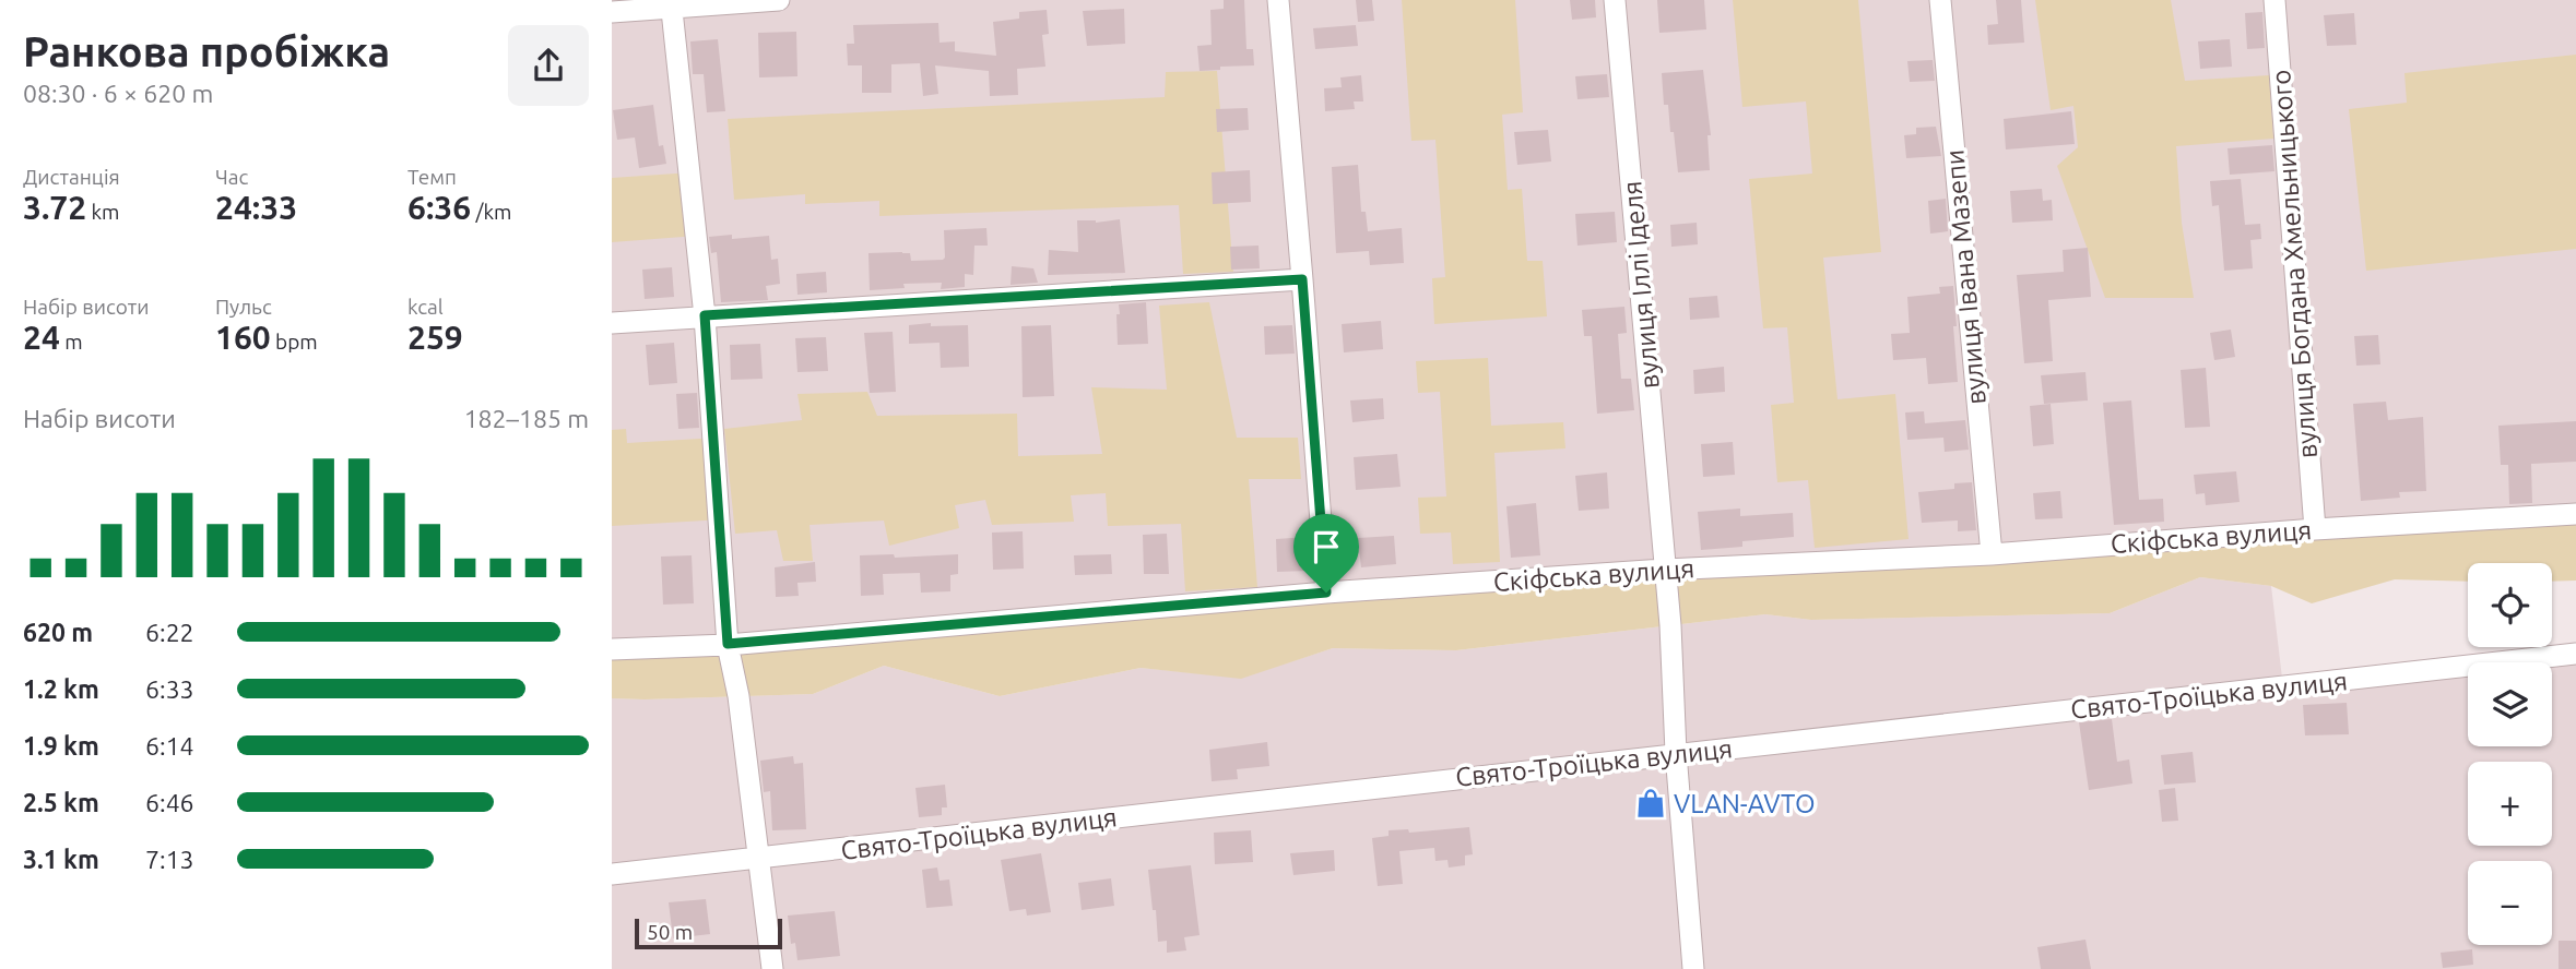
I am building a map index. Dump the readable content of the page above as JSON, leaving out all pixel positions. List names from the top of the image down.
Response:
{
  "streets": {
    "street": [
      "вулиця Богдана Хмельницького",
      "вулиця Івана Мазепи",
      "вулиця Іллі Іделя",
      "Скіфська вулиця",
      "Свято-Троїцька вулиця"
    ]
  },
  "crossings": [
    ["вулиця Богдана Хмельницького", "Скіфська вулиця"],
    ["вулиця Івана Мазепи", "Скіфська вулиця"],
    ["вулиця Іллі Іделя", "Скіфська вулиця"],
    ["вулиця Іллі Іделя", "Свято-Троїцька вулиця"]
  ],
  "places": {
    "shop": ["VLAN-AVTO"]
  },
  "scale_bar": "50 m",
  "page": {
    "heading": ["Ранкова пробіжка", "08:30 · 6 × 620 m"],
    "stats": [
      ["Дистанція", "3.72 km"],
      ["Час", "24:33"],
      ["Темп", "6:36 /km"],
      ["Набір висоти", "24 m"],
      ["Пульс", "160 bpm"],
      ["kcal", "259"]
    ],
    "chart": ["Набір висоти", "182–185 m"],
    "map_buttons": ["+", "−"],
    "list": [
      {
        "name": "620 m",
        "note": "6:22"
      },
      {
        "name": "1.2 km",
        "note": "6:33"
      },
      {
        "name": "1.9 km",
        "note": "6:14"
      },
      {
        "name": "2.5 km",
        "note": "6:46"
      },
      {
        "name": "3.1 km",
        "note": "7:13"
      }
    ],
    "scale": "50 m"
  }
}
